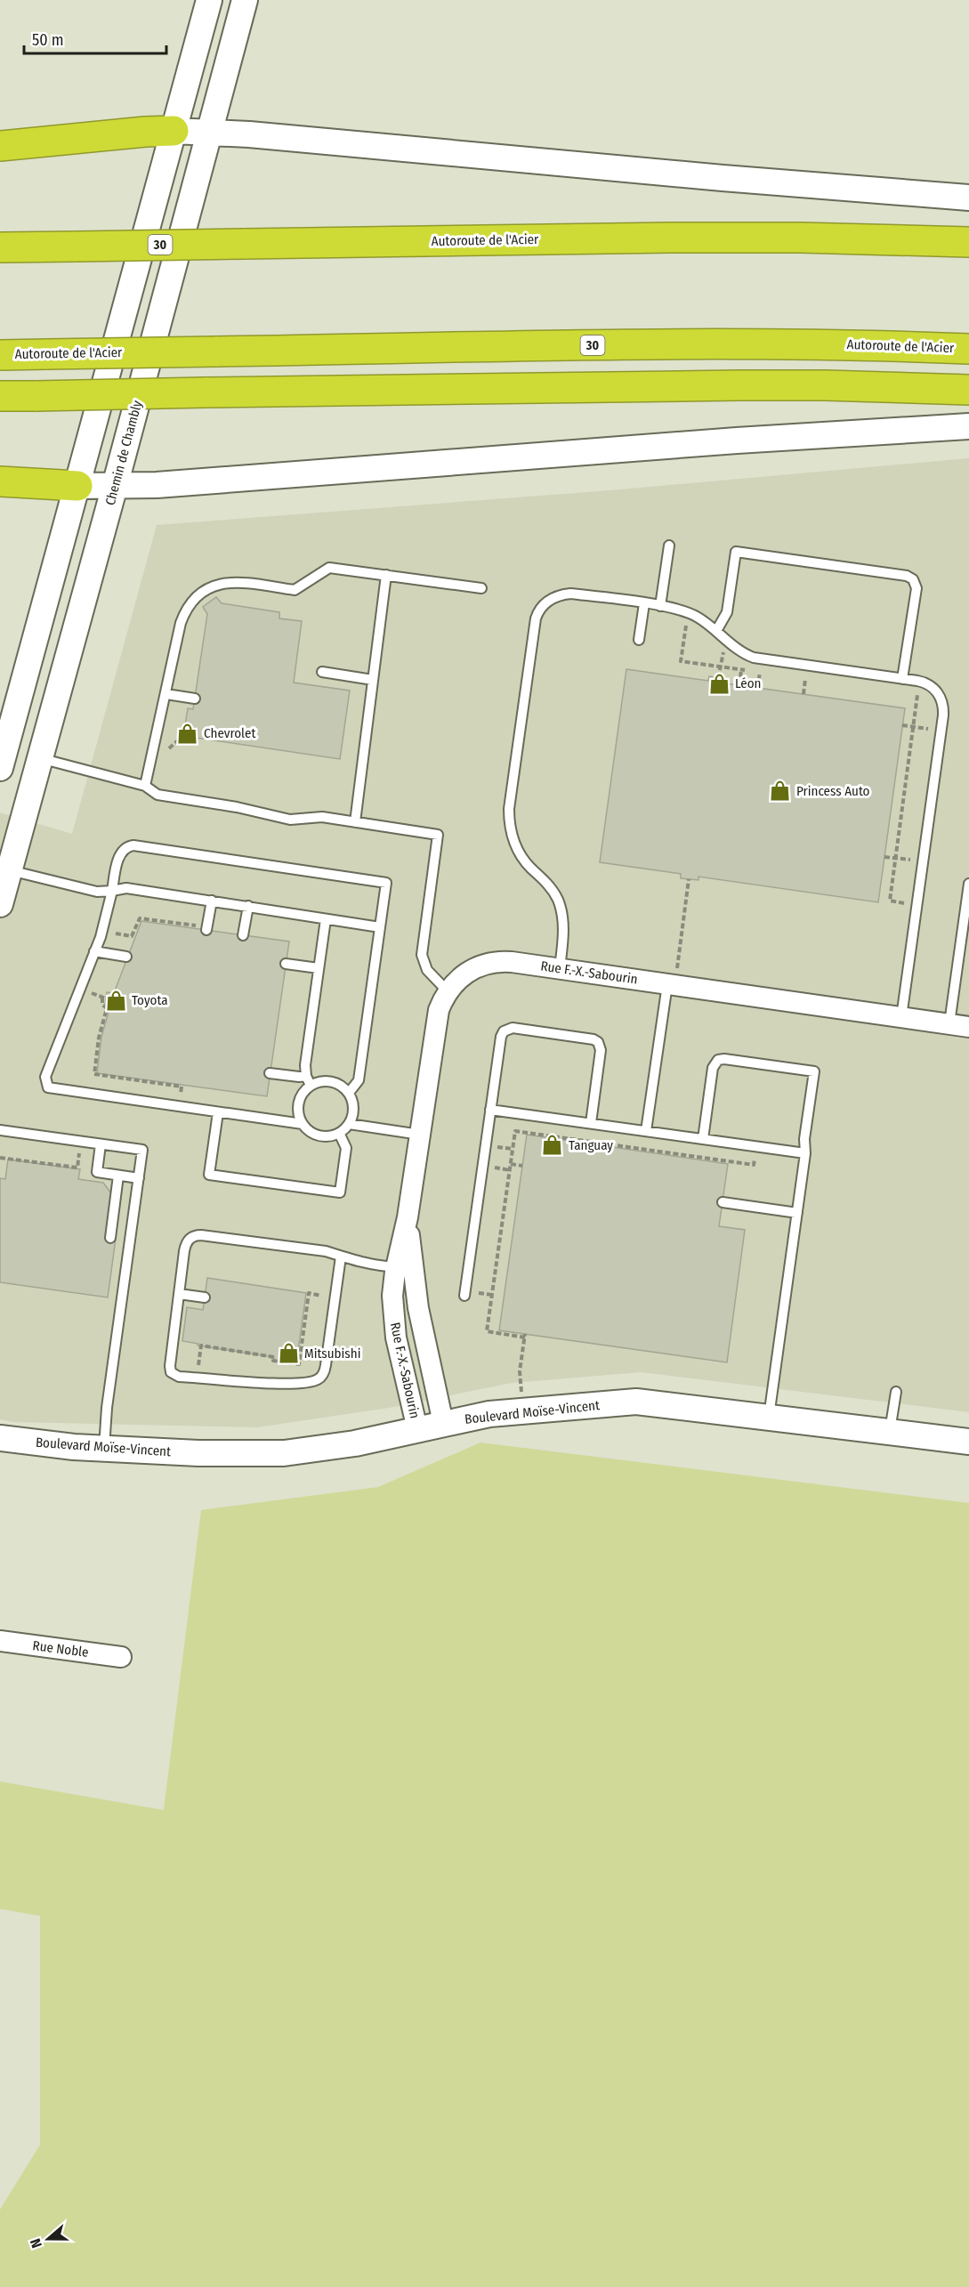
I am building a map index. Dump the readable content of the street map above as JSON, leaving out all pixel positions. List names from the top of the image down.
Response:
{
  "streets": {
    "highway": ["Autoroute de l'Acier", "30"],
    "street": [
      "Chemin de Chambly",
      "Rue F.-X.-Sabourin",
      "Boulevard Moïse-Vincent",
      "Rue Noble"
    ]
  },
  "crossings": [
    ["Rue F.-X.-Sabourin", "Boulevard Moïse-Vincent"]
  ],
  "places": {
    "shop": [
      "Léon",
      "Chevrolet",
      "Princess Auto",
      "Toyota",
      "Tanguay",
      "Mitsubishi"
    ]
  },
  "scale_bar": "50 m",
  "north": "left"
}
